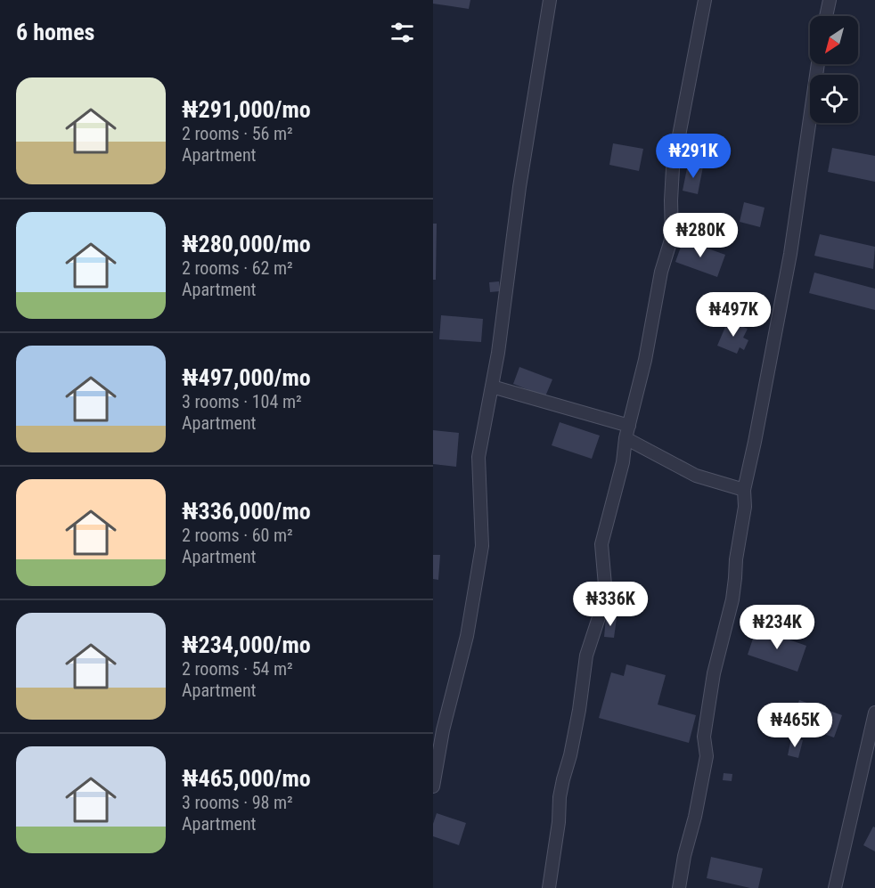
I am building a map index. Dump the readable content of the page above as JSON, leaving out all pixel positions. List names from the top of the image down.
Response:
{
  "north": "bottom left",
  "page": {
    "heading": "6 homes",
    "list": [
      {
        "name": "₦291,000/mo",
        "note": "2 rooms · 56 m² · Apartment"
      },
      {
        "name": "₦280,000/mo",
        "note": "2 rooms · 62 m² · Apartment"
      },
      {
        "name": "₦497,000/mo",
        "note": "3 rooms · 104 m² · Apartment"
      },
      {
        "name": "₦336,000/mo",
        "note": "2 rooms · 60 m² · Apartment"
      },
      {
        "name": "₦234,000/mo",
        "note": "2 rooms · 54 m² · Apartment"
      },
      {
        "name": "₦465,000/mo",
        "note": "3 rooms · 98 m² · Apartment"
      }
    ],
    "price": [
      "₦291K",
      "₦280K",
      "₦497K",
      "₦336K",
      "₦234K",
      "₦465K"
    ]
  }
}
